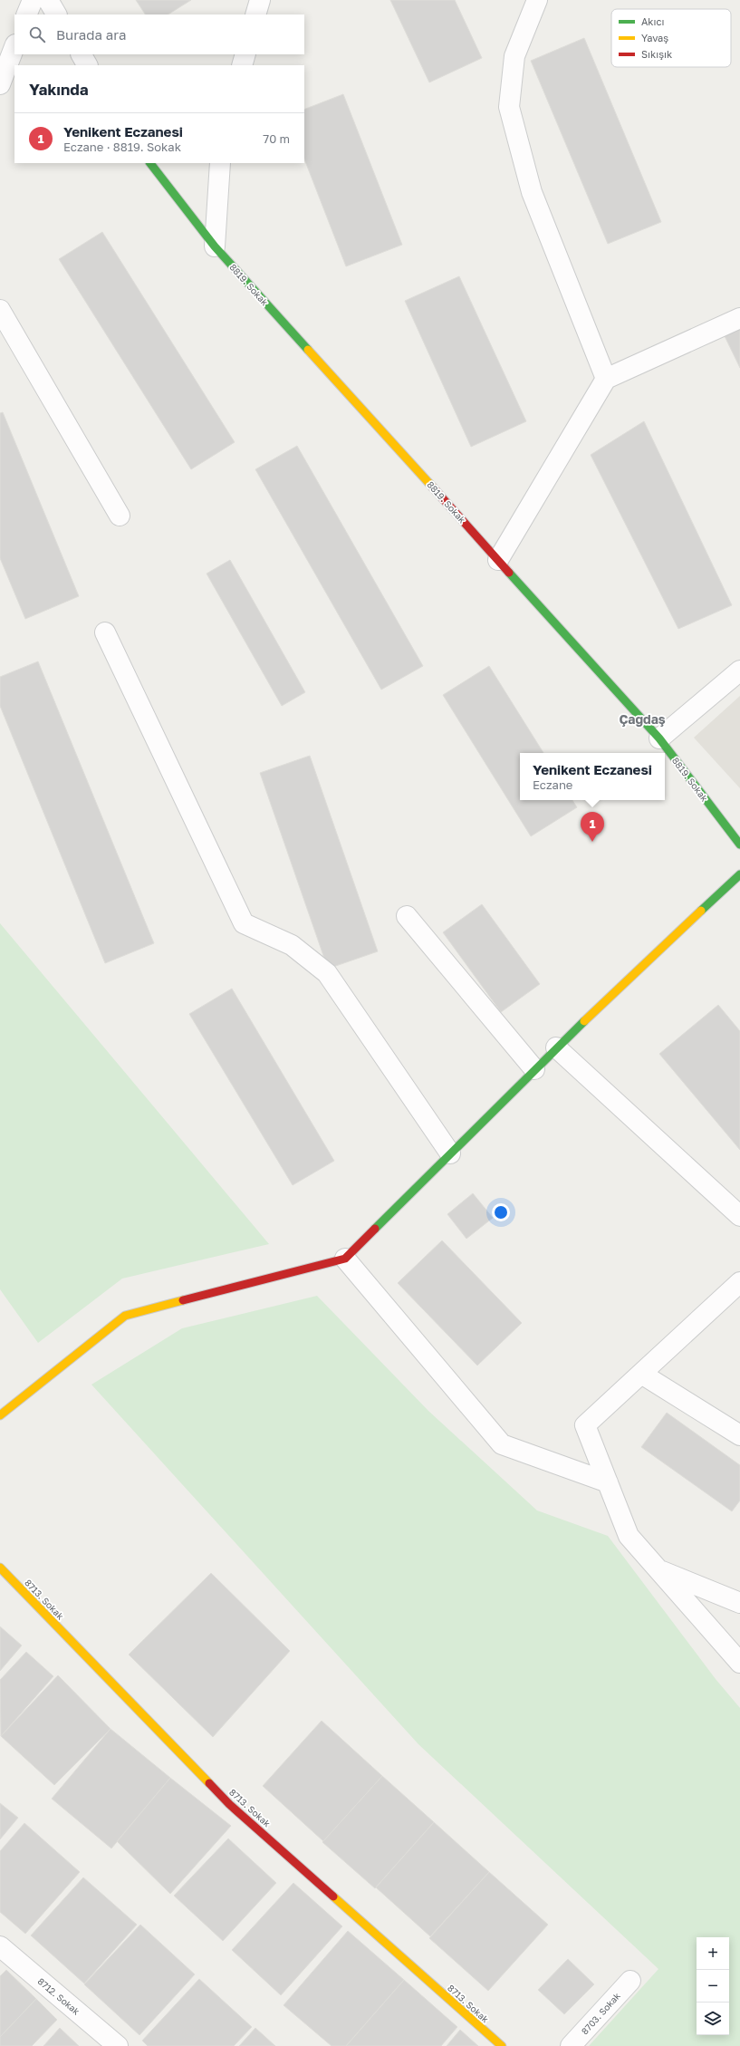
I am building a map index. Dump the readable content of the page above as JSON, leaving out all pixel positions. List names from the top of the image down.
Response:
{
  "streets": {
    "street": [
      "8819. Sokak",
      "8713. Sokak",
      "8712. Sokak",
      "8703. Sokak"
    ]
  },
  "districts": ["Çağdaş"],
  "legend": ["Akıcı", "Yavaş", "Sıkışık"],
  "page": {
    "search": "Burada ara",
    "heading": "Yakında",
    "list": [
      {
        "mark": "1",
        "name": "Yenikent Eczanesi",
        "note": "Eczane · 8819. Sokak",
        "value": "70 m"
      }
    ],
    "popup": ["Yenikent Eczanesi", "Eczane"],
    "pins": "1",
    "map_buttons": ["+", "−"]
  }
}
